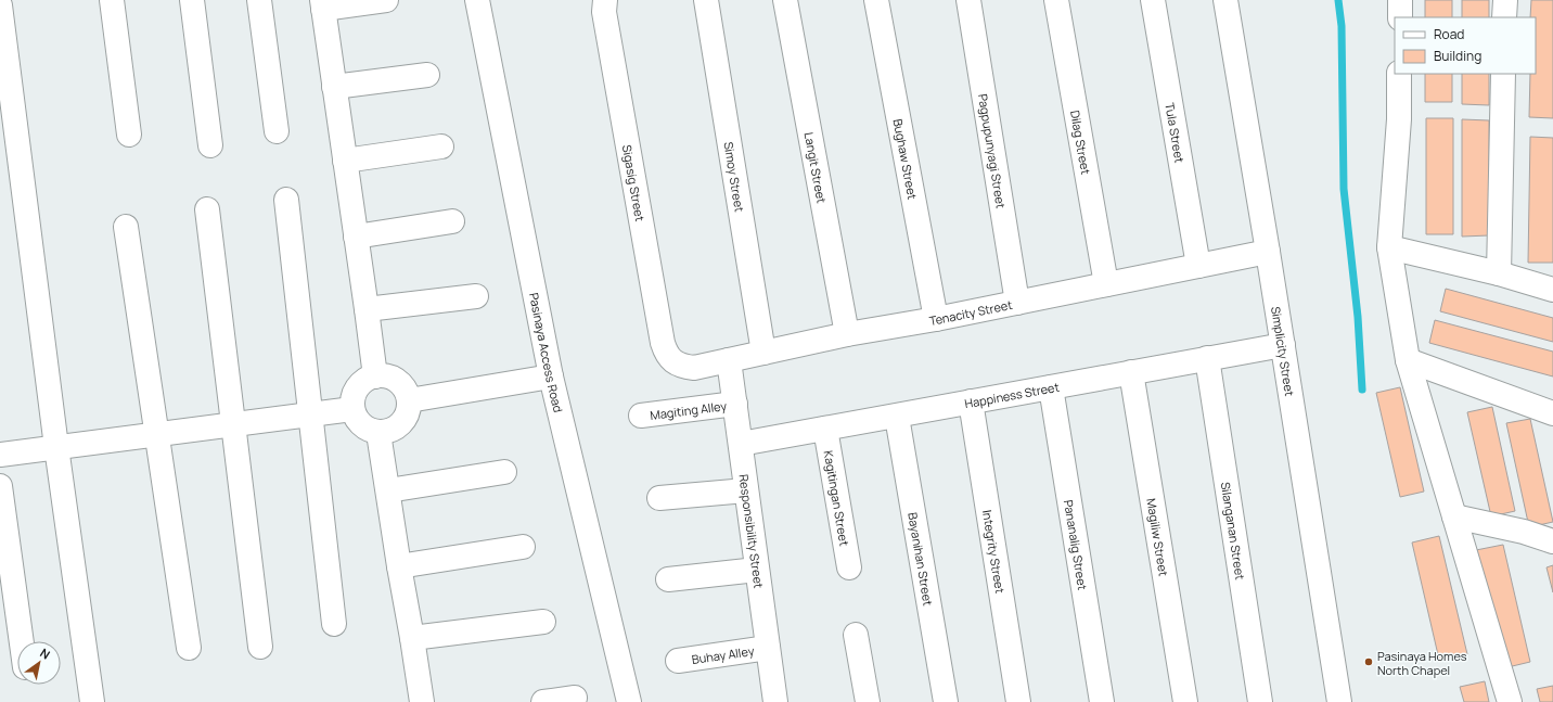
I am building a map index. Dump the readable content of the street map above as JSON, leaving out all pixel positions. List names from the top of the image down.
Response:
{
  "streets": {
    "street": [
      "Tula Street",
      "Dilag Street",
      "Pagpupunyagi Street",
      "Bughaw Street",
      "Langit Street",
      "Simoy Street",
      "Sigasig Street",
      "Tenacity Street",
      "Simplicity Street",
      "Pasinaya Access Road",
      "Happiness Street",
      "Magiting Alley",
      "Kagitingan Street",
      "Silanganan Street",
      "Responsibility Street",
      "Magiliw Street",
      "Pananalig Street",
      "Integrity Street",
      "Bayanihan Street",
      "Buhay Alley"
    ]
  },
  "crossings": [
    ["Tula Street", "Tenacity Street"],
    ["Dilag Street", "Tenacity Street"],
    ["Pagpupunyagi Street", "Tenacity Street"],
    ["Bughaw Street", "Tenacity Street"],
    ["Langit Street", "Tenacity Street"],
    ["Simoy Street", "Tenacity Street"],
    ["Sigasig Street", "Tenacity Street"],
    ["Tenacity Street", "Simplicity Street"],
    ["Tenacity Street", "Responsibility Street"],
    ["Simplicity Street", "Happiness Street"],
    ["Happiness Street", "Kagitingan Street"],
    ["Happiness Street", "Silanganan Street"],
    ["Happiness Street", "Responsibility Street"],
    ["Happiness Street", "Magiliw Street"],
    ["Happiness Street", "Pananalig Street"],
    ["Happiness Street", "Integrity Street"],
    ["Happiness Street", "Bayanihan Street"],
    ["Magiting Alley", "Responsibility Street"],
    ["Responsibility Street", "Buhay Alley"]
  ],
  "places": ["Pasinaya Homes North Chapel"],
  "legend": ["Road", "Building"],
  "north": "top right"
}
